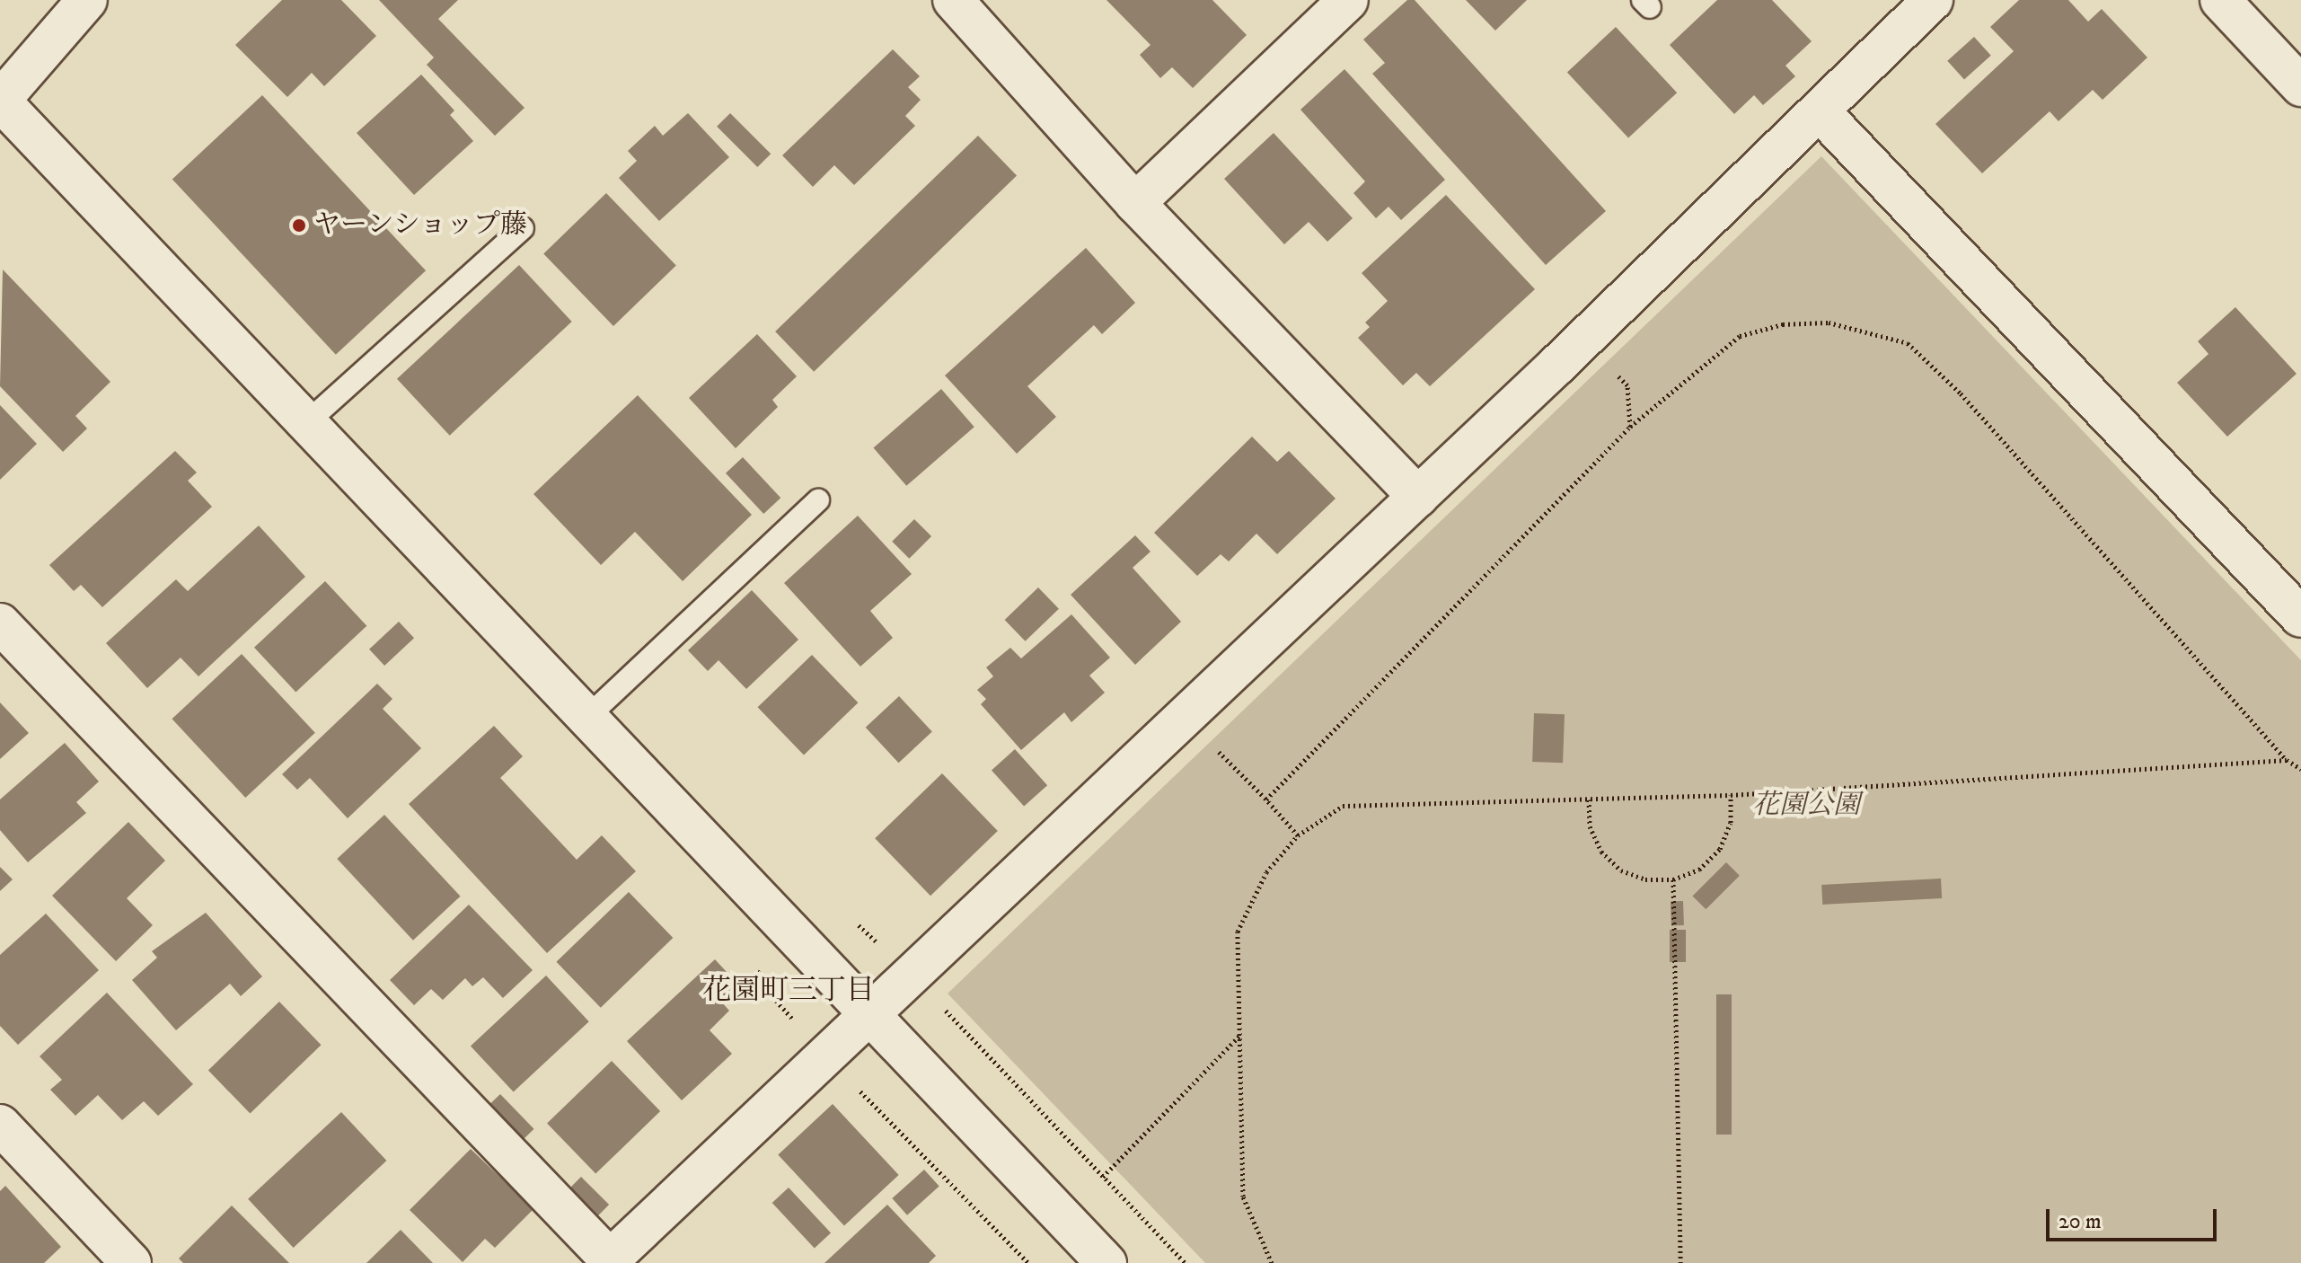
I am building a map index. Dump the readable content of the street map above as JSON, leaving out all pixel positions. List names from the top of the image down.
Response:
{
  "districts": ["花園町三丁目"],
  "parks": ["花園公園"],
  "places": ["ヤーンショップ藤"],
  "scale_bar": "20 m"
}
